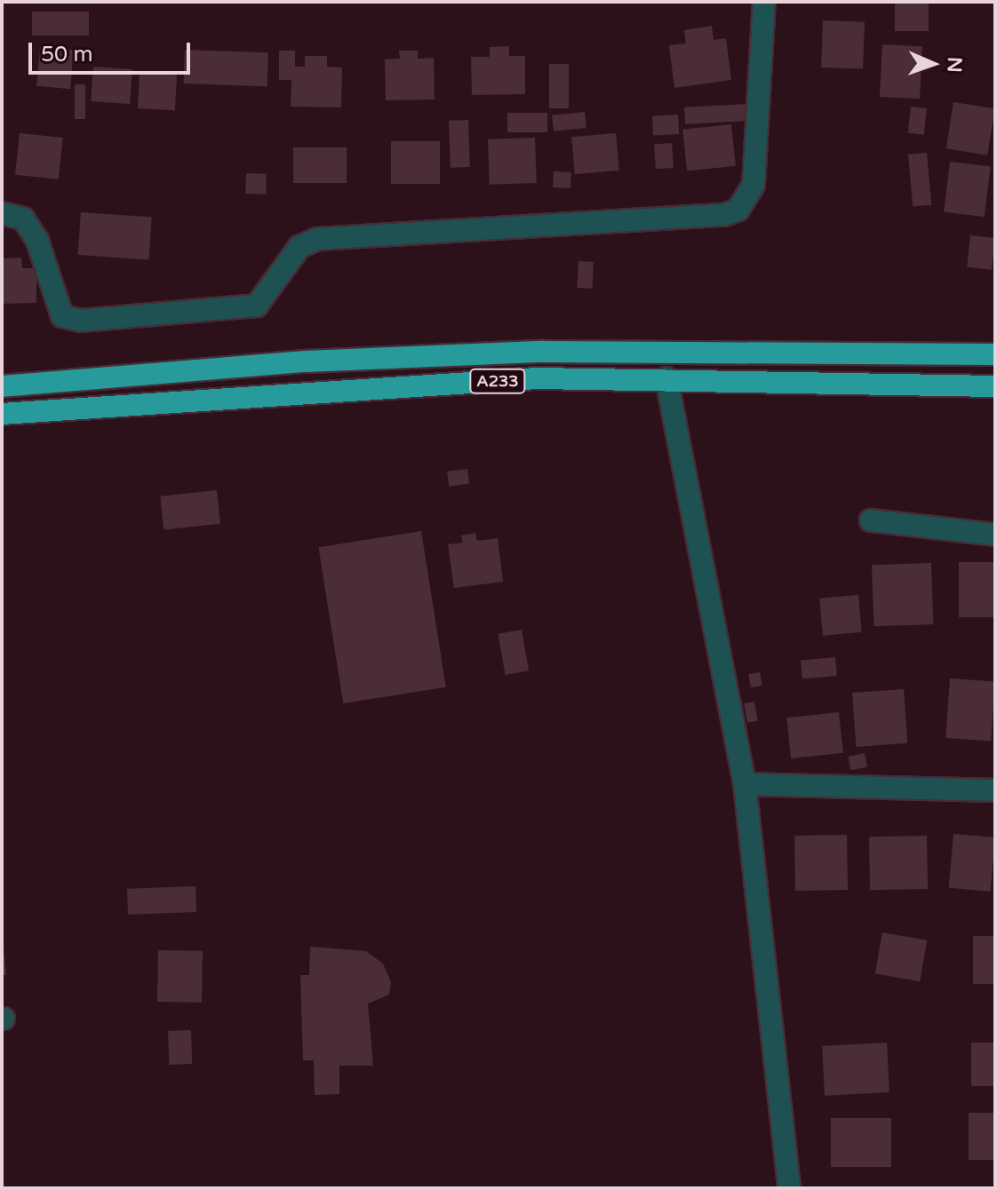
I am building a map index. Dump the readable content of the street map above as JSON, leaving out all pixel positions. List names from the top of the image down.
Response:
{
  "streets": {
    "highway": ["A233"]
  },
  "scale_bar": "50 m",
  "north": "right"
}
